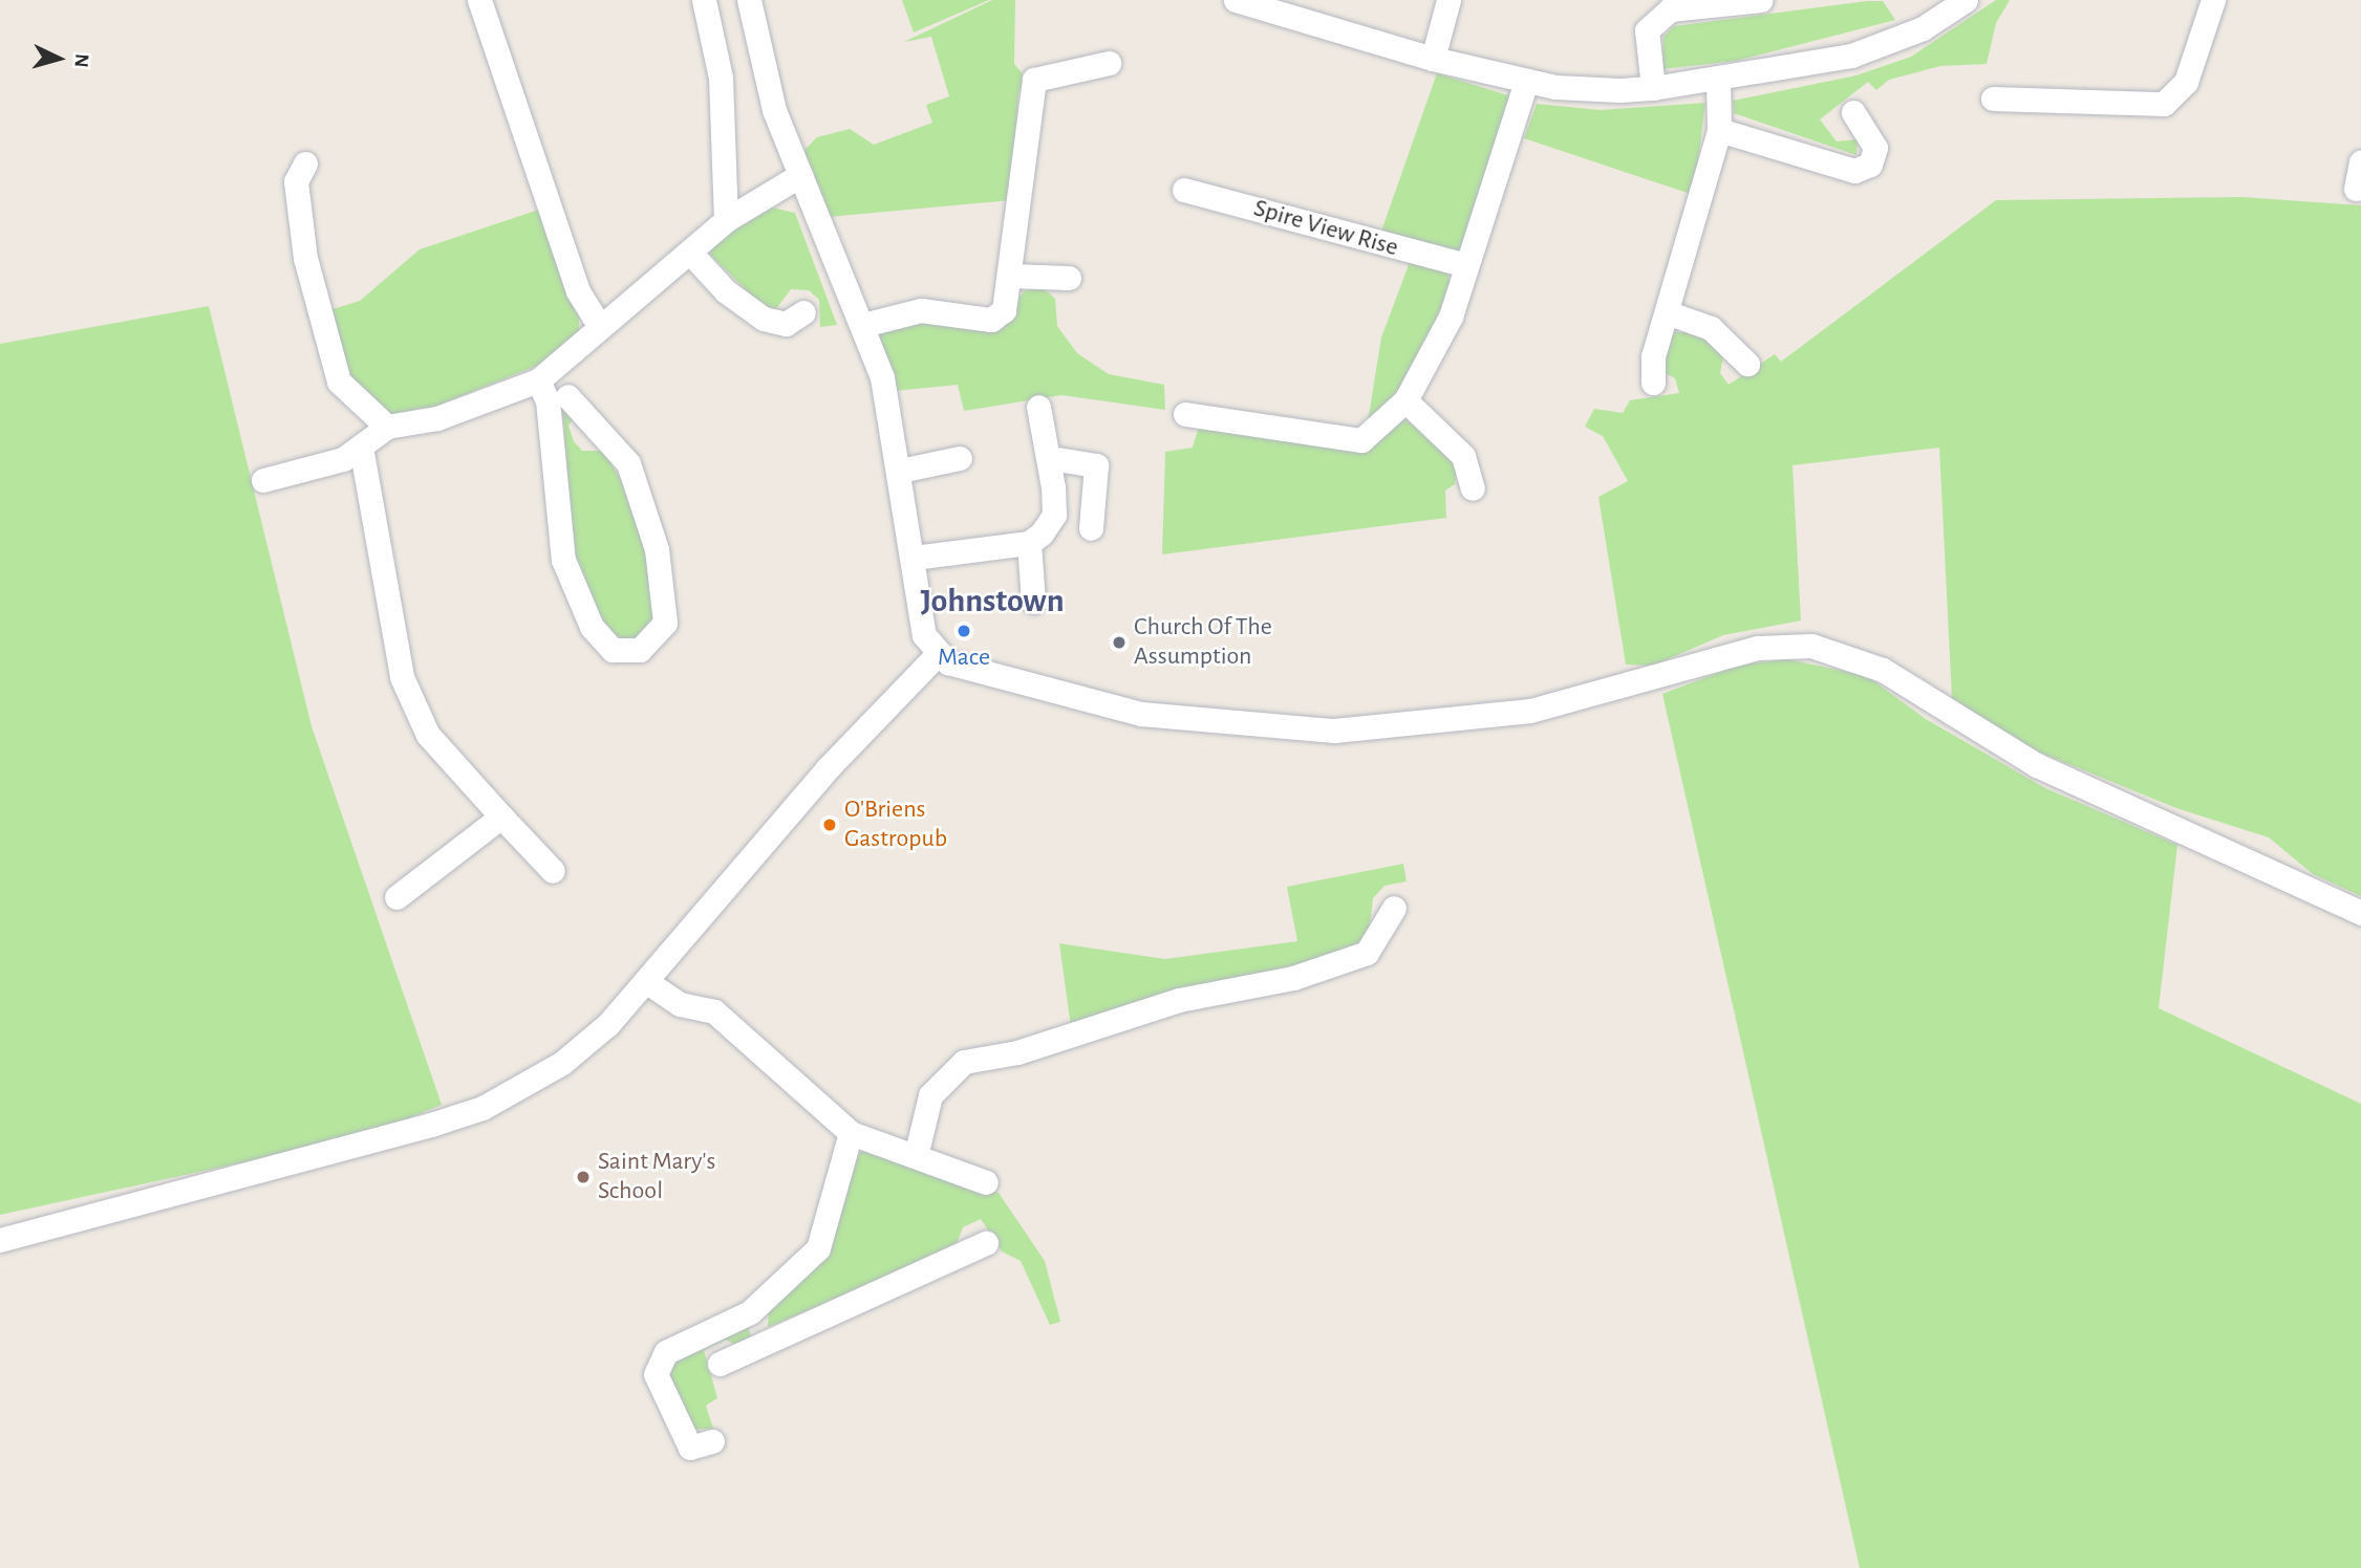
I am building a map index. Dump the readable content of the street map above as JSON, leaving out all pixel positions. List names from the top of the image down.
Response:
{
  "streets": {
    "street": ["Spire View Rise"]
  },
  "districts": ["Johnstown"],
  "places": [
    "Mace",
    "Church Of The Assumption",
    "O'Briens Gastropub",
    "Saint Mary's School"
  ],
  "north": "right"
}
